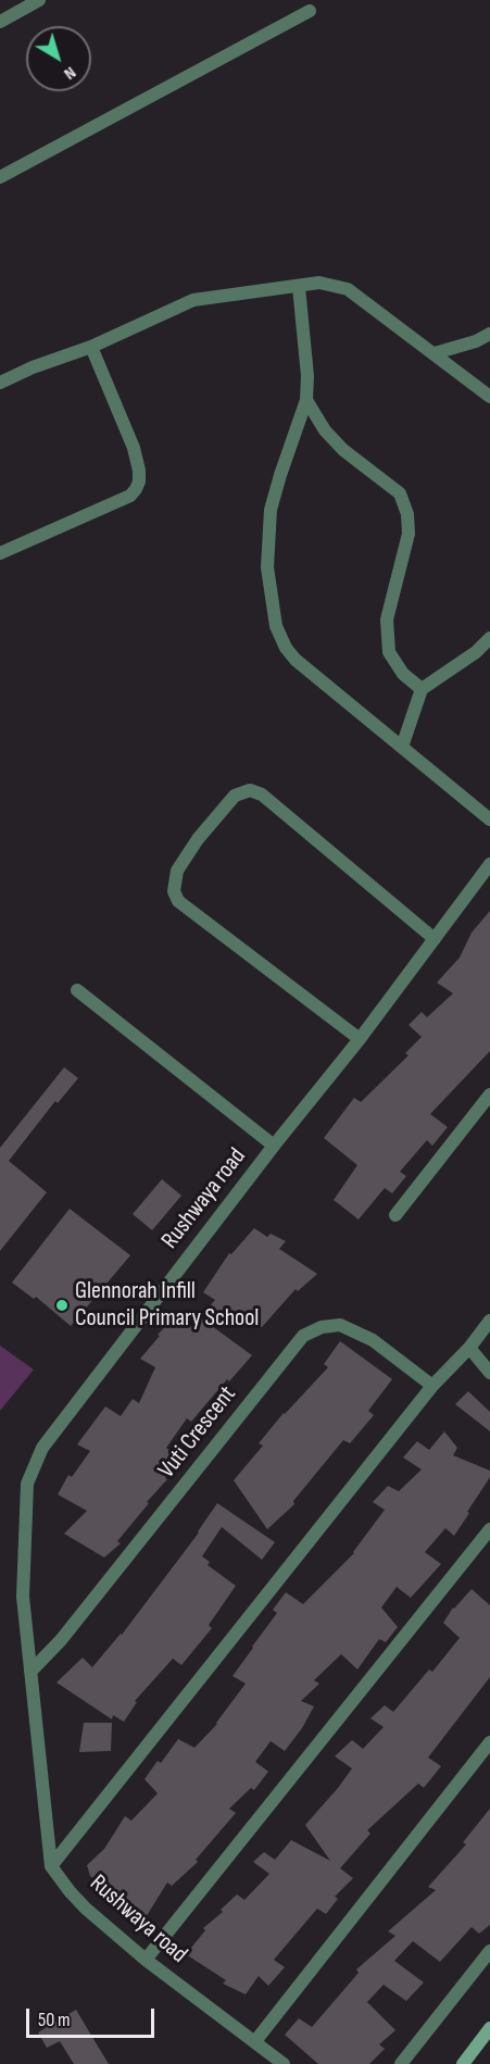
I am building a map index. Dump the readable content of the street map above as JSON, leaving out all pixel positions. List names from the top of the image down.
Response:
{
  "streets": {
    "street": ["Rushwaya road", "Vuti Crescent"]
  },
  "crossings": [
    ["Rushwaya road", "Vuti Crescent"]
  ],
  "places": ["Glennorah Infill Council Primary School"],
  "scale_bar": "50 m",
  "north": "bottom right"
}
